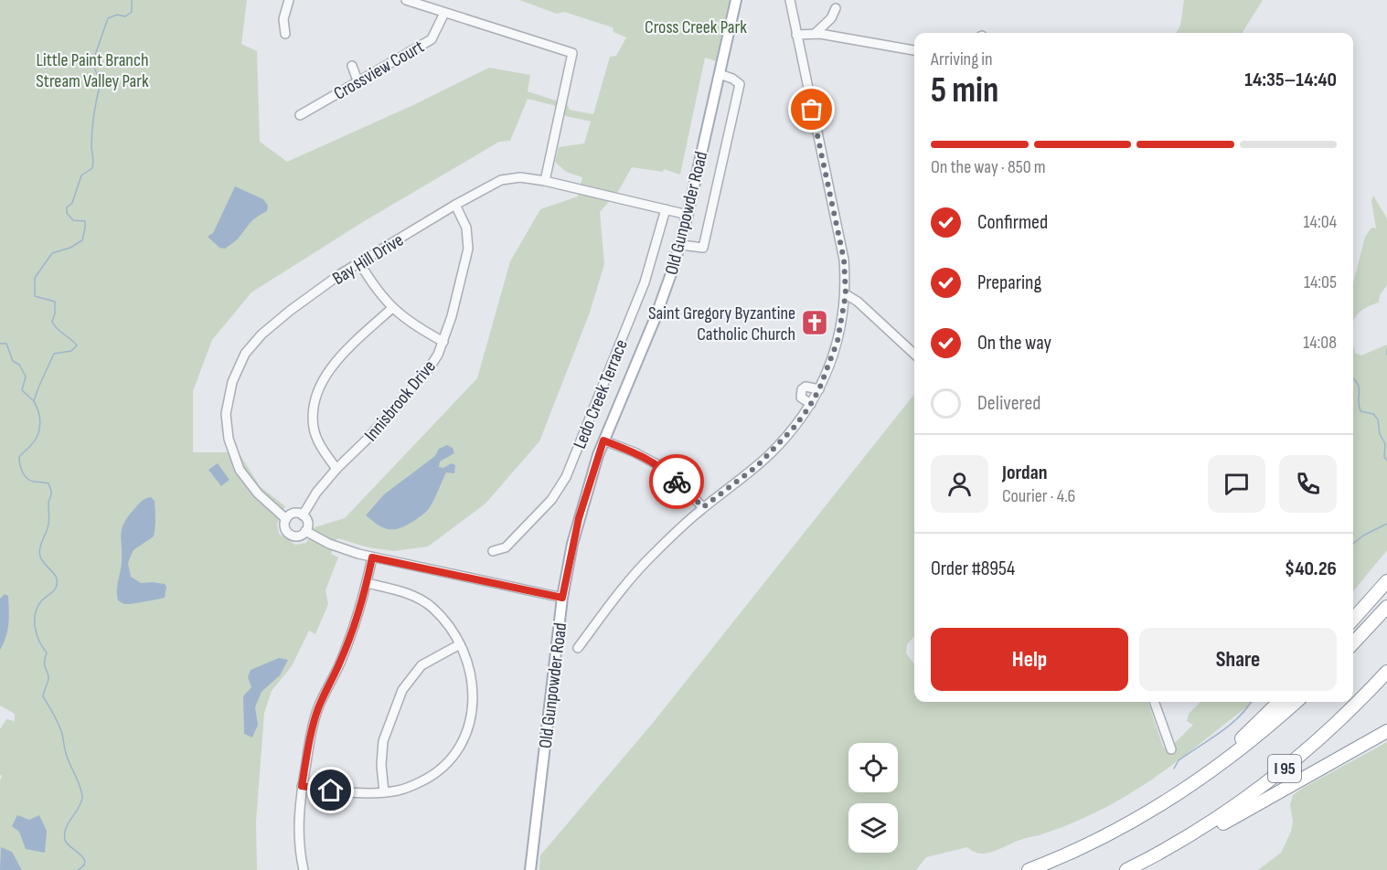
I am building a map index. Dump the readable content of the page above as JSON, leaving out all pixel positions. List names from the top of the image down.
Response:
{
  "streets": {
    "highway": ["I 95"],
    "main road": ["Old Gunpowder Road"],
    "street": [
      "Crossview Court",
      "Bay Hill Drive",
      "Ledo Creek Terrace",
      "Innisbrook Drive"
    ]
  },
  "crossings": [
    ["Old Gunpowder Road", "Bay Hill Drive"],
    ["Bay Hill Drive", "Ledo Creek Terrace"],
    ["Bay Hill Drive", "Innisbrook Drive"]
  ],
  "parks": ["Cross Creek Park", "Little Paint Branch Stream Valley Park"],
  "places": {
    "church": ["Saint Gregory Byzantine Catholic Church"]
  },
  "page": {
    "heading": ["5 min", "Arriving in", "14:35–14:40"],
    "panel": [
      "Jordan",
      "Courier · 4.6",
      "Order #8954",
      "$40.26"
    ],
    "bar": "On the way · 850 m",
    "list": [
      ["Confirmed", "14:04"],
      ["Preparing", "14:05"],
      ["On the way", "14:08"],
      "Delivered"
    ],
    "buttons": ["Help", "Share"]
  }
}
